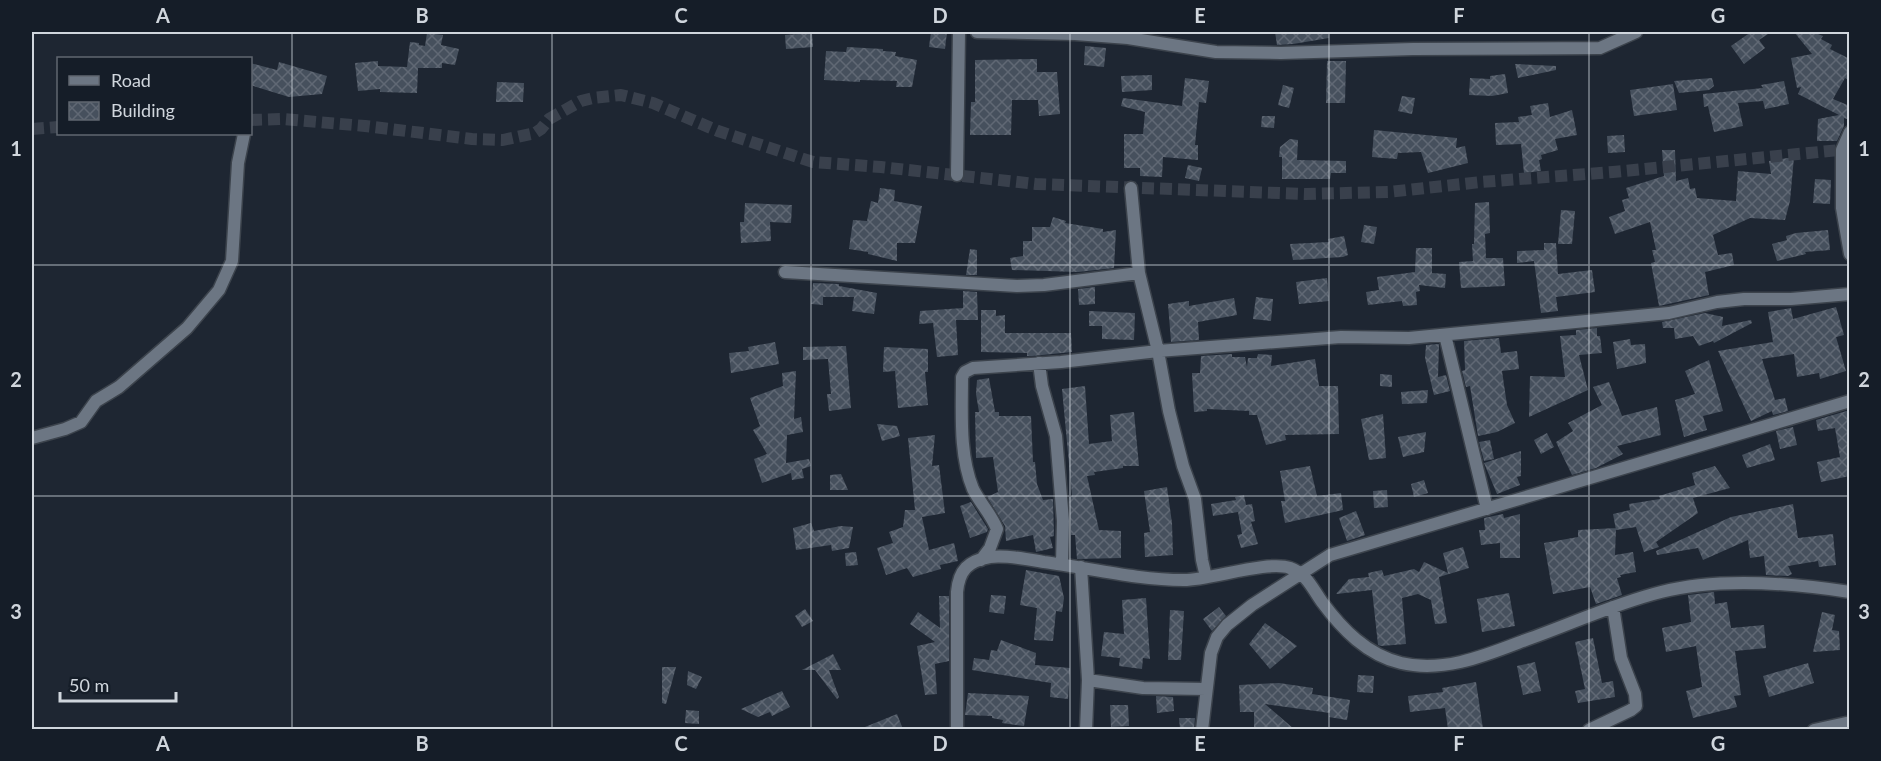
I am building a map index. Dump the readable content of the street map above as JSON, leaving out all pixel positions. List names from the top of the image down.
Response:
{
  "legend": ["Road", "Building"],
  "scale_bar": "50 m",
  "grid": {
    "columns": [
      "A",
      "B",
      "C",
      "D",
      "E",
      "F",
      "G"
    ],
    "rows": ["1", "2", "3"]
  }
}
